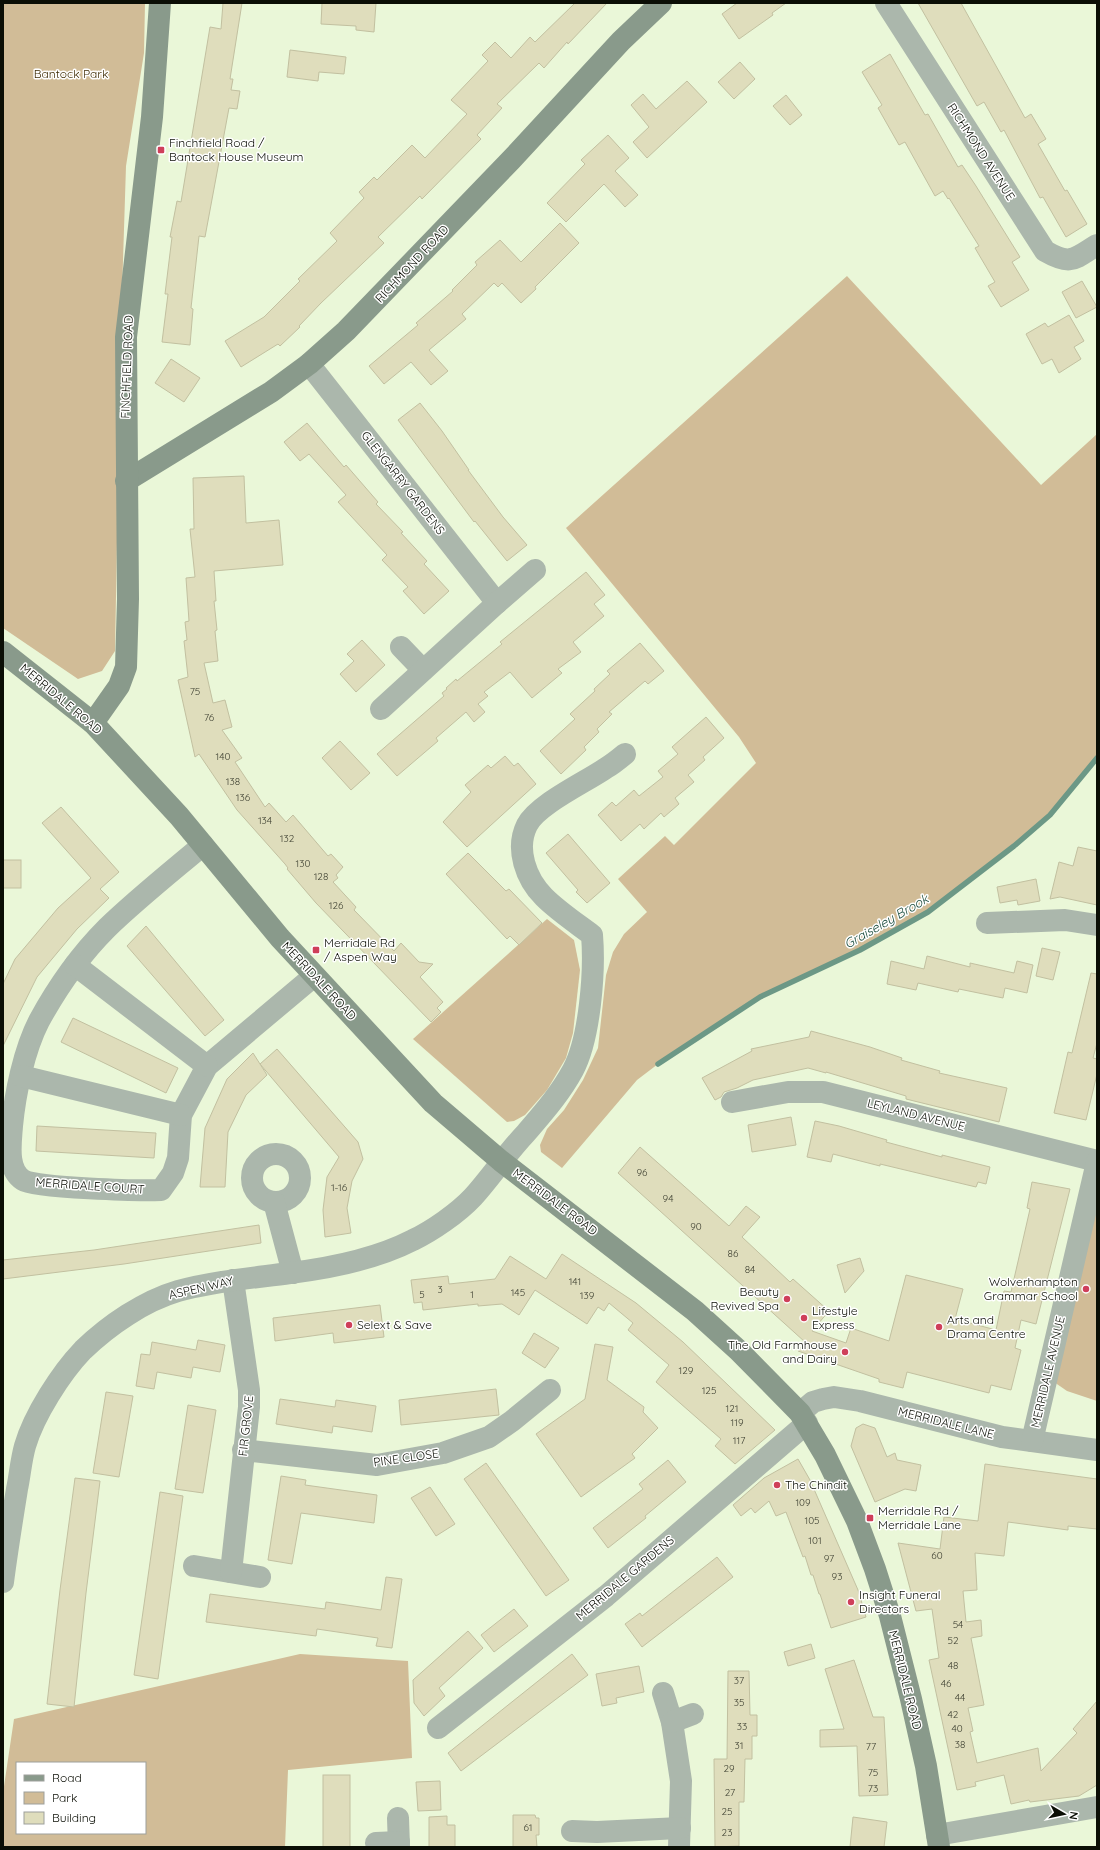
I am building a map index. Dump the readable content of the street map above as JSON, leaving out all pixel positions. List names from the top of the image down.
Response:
{
  "streets": {
    "street": [
      "RICHMOND AVENUE",
      "RICHMOND ROAD",
      "FINCHFIELD ROAD",
      "GLENGARRY GARDENS",
      "MERRIDALE ROAD",
      "LEYLAND AVENUE",
      "MERRIDALE COURT",
      "ASPEN WAY",
      "MERRIDALE AVENUE",
      "MERRIDALE LANE",
      "FIR GROVE",
      "PINE CLOSE",
      "MERRIDALE GARDENS"
    ]
  },
  "crossings": [
    ["RICHMOND ROAD", "FINCHFIELD ROAD"],
    ["RICHMOND ROAD", "GLENGARRY GARDENS"],
    ["FINCHFIELD ROAD", "MERRIDALE ROAD"],
    ["MERRIDALE ROAD", "MERRIDALE COURT"],
    ["MERRIDALE ROAD", "ASPEN WAY"],
    ["MERRIDALE ROAD", "MERRIDALE LANE"],
    ["MERRIDALE ROAD", "MERRIDALE GARDENS"],
    ["LEYLAND AVENUE", "MERRIDALE AVENUE"],
    ["ASPEN WAY", "FIR GROVE"],
    ["MERRIDALE AVENUE", "MERRIDALE LANE"],
    ["MERRIDALE LANE", "MERRIDALE GARDENS"],
    ["FIR GROVE", "PINE CLOSE"]
  ],
  "water": ["Graiseley Brook"],
  "parks": ["Bantock Park"],
  "places": {
    "transit": ["Finchfield Road / Bantock House Museum", "Merridale Rd / Aspen Way", "Merridale Rd / Merridale Lane"],
    "other": [
      "Wolverhampton Grammar School",
      "Beauty Revived Spa",
      "Lifestyle Express",
      "Selext & Save",
      "Arts and Drama Centre",
      "The Old Farmhouse and Dairy",
      "The Chindit",
      "Insight Funeral Directors"
    ]
  },
  "house_numbers": [
    "75",
    "76",
    "140",
    "138",
    "136",
    "134",
    "132",
    "130",
    "128",
    "126",
    "96",
    "1-16",
    "94",
    "90",
    "86",
    "84",
    "141",
    "3",
    "145",
    "5",
    "1",
    "139",
    "129",
    "125",
    "121",
    "119",
    "117",
    "109",
    "105",
    "101",
    "60",
    "97",
    "93",
    "54",
    "52",
    "48",
    "37",
    "46",
    "44",
    "35",
    "42",
    "33",
    "40",
    "38",
    "31",
    "77",
    "29",
    "75",
    "73",
    "27",
    "25",
    "61",
    "23"
  ],
  "legend": ["Road", "Park", "Building"],
  "north": "right"
}
